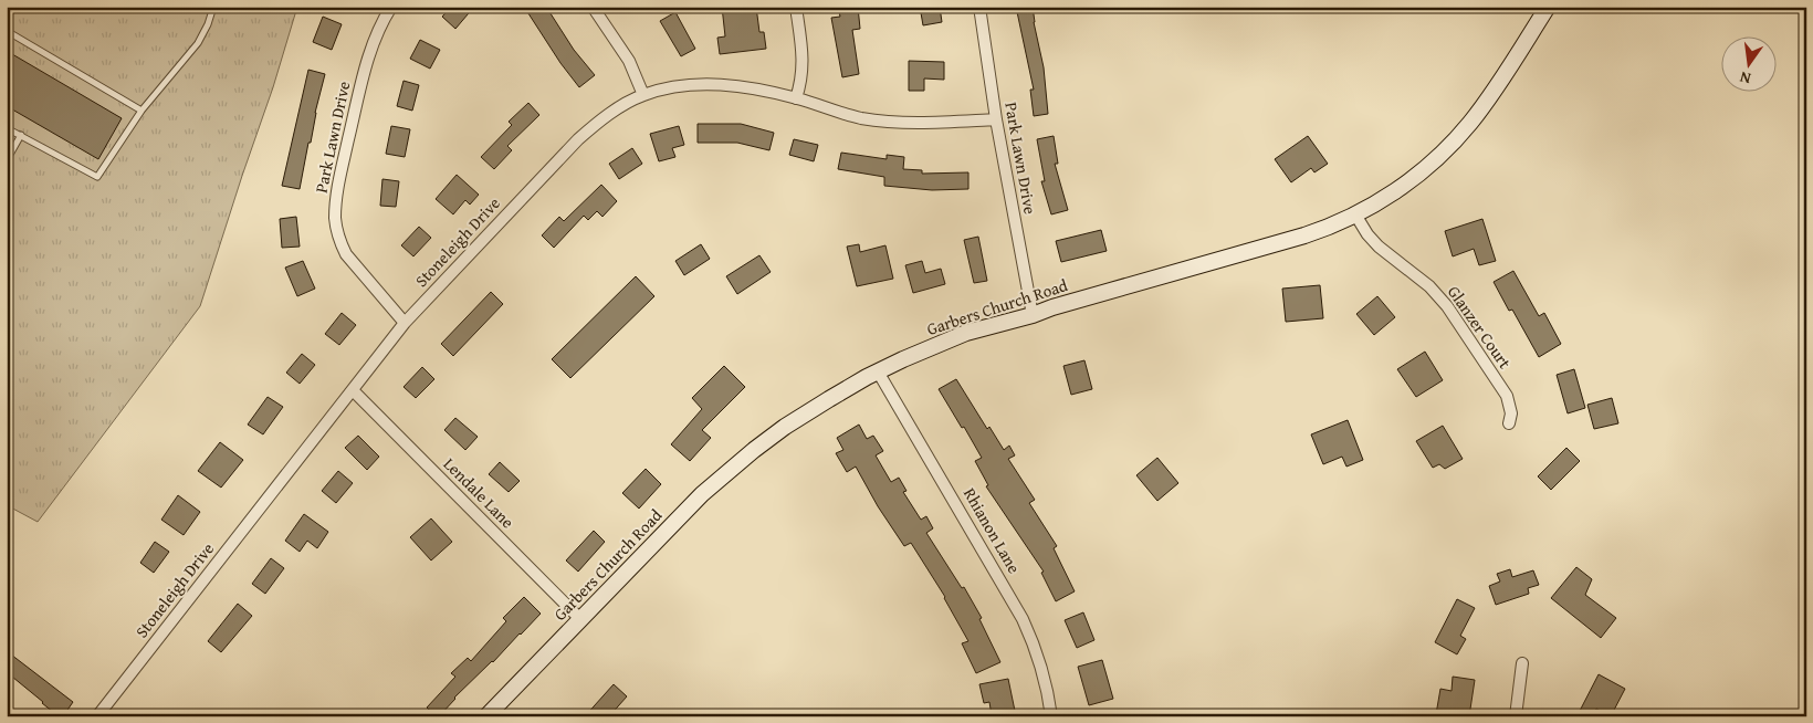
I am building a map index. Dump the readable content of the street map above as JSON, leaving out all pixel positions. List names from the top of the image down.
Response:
{
  "streets": {
    "street": [
      "Park Lawn Drive",
      "Stoneleigh Drive",
      "Garbers Church Road",
      "Glanzer Court",
      "Lendale Lane",
      "Rhianon Lane"
    ]
  },
  "crossings": [
    ["Park Lawn Drive", "Stoneleigh Drive"],
    ["Park Lawn Drive", "Garbers Church Road"],
    ["Stoneleigh Drive", "Lendale Lane"],
    ["Garbers Church Road", "Glanzer Court"],
    ["Garbers Church Road", "Lendale Lane"],
    ["Garbers Church Road", "Rhianon Lane"]
  ],
  "north": "bottom"
}
